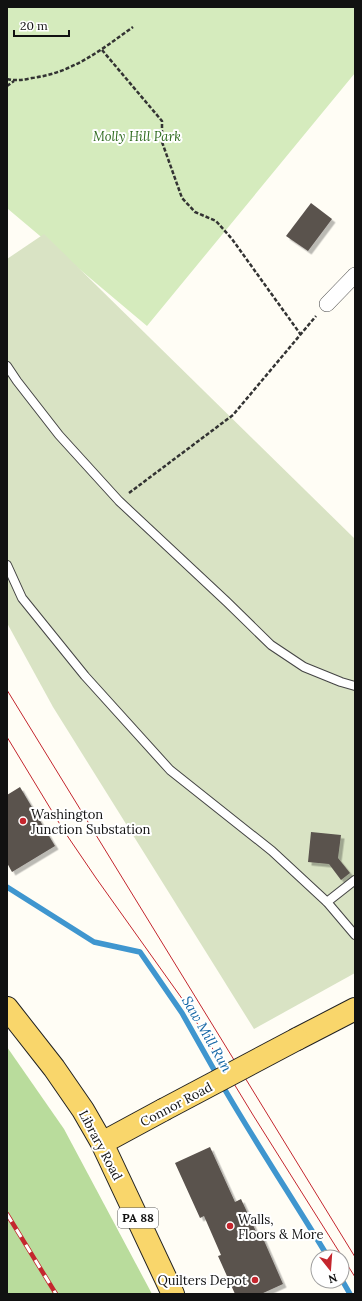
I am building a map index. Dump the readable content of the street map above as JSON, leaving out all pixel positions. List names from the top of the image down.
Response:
{
  "streets": {
    "main road": ["Connor Road", "Library Road", "PA 88"]
  },
  "crossings": [
    ["Connor Road", "Library Road"]
  ],
  "water": ["Saw Mill Run"],
  "parks": ["Molly Hill Park"],
  "places": ["Washington Junction Substation", "Walls, Floors & More", "Quilters Depot"],
  "scale_bar": "20 m",
  "north": "bottom"
}
